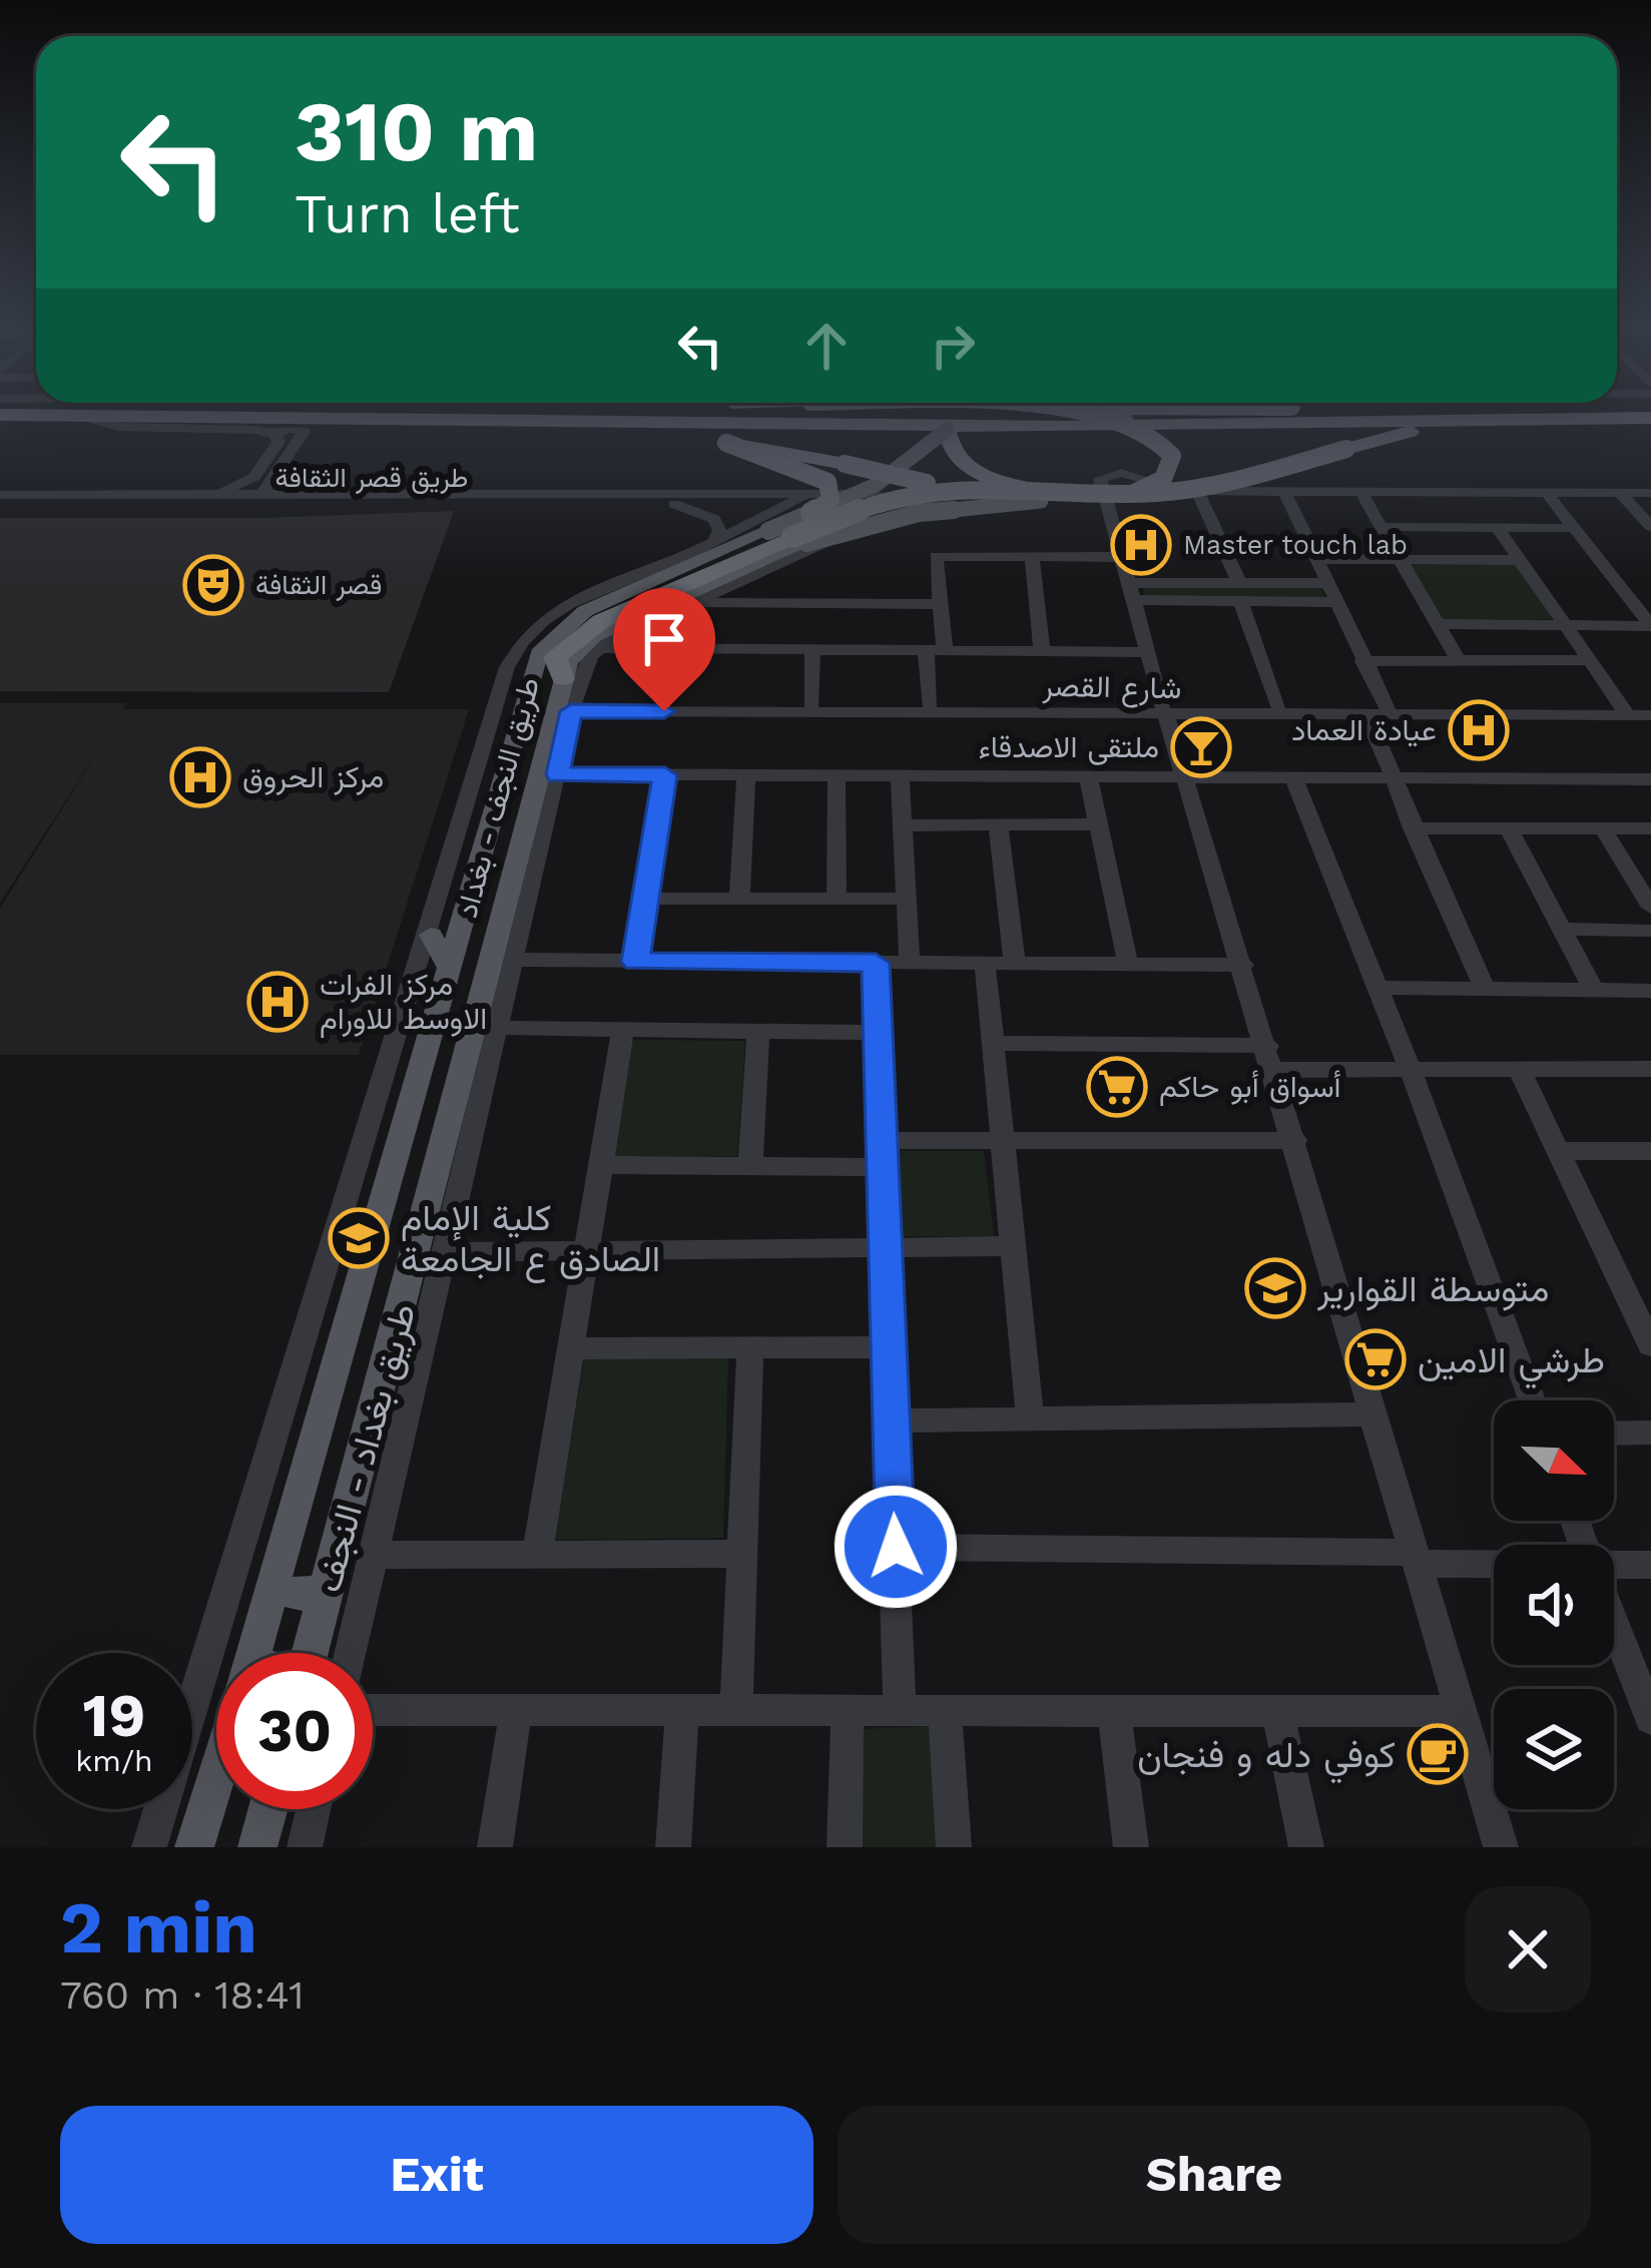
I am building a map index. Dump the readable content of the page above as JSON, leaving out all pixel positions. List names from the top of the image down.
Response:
{
  "streets": {
    "main road": ["طريق النجف - بغداد", "طريق بغداد - النجف"],
    "street": ["طريق قصر الثقافة", "شارع القصر"]
  },
  "crossings": [
    ["طريق قصر الثقافة", "طريق النجف - بغداد"],
    ["شارع القصر", "طريق بغداد - النجف"]
  ],
  "places": {
    "hospital": [
      "Master touch lab",
      "عيادة العماد",
      "مركز الحروق",
      "مركز الفرات الاوسط للاورام"
    ],
    "theatre": ["قصر الثقافة"],
    "bar": ["ملتقى الاصدقاء"],
    "supermarket": ["أسواق أبو حاكم", "طرشي الامين"],
    "school or university": ["كلية الإمام الصادق ع الجامعة", "متوسطة القوارير"],
    "cafe": ["كوفي دله و فنجان"]
  },
  "north": "bottom right",
  "page": {
    "turn": ["310 m", "Turn left"],
    "speed": "19 km/h",
    "limit": "30",
    "heading": ["2 min", "760 m · 18:41"],
    "buttons": ["Exit", "Share"]
  }
}
